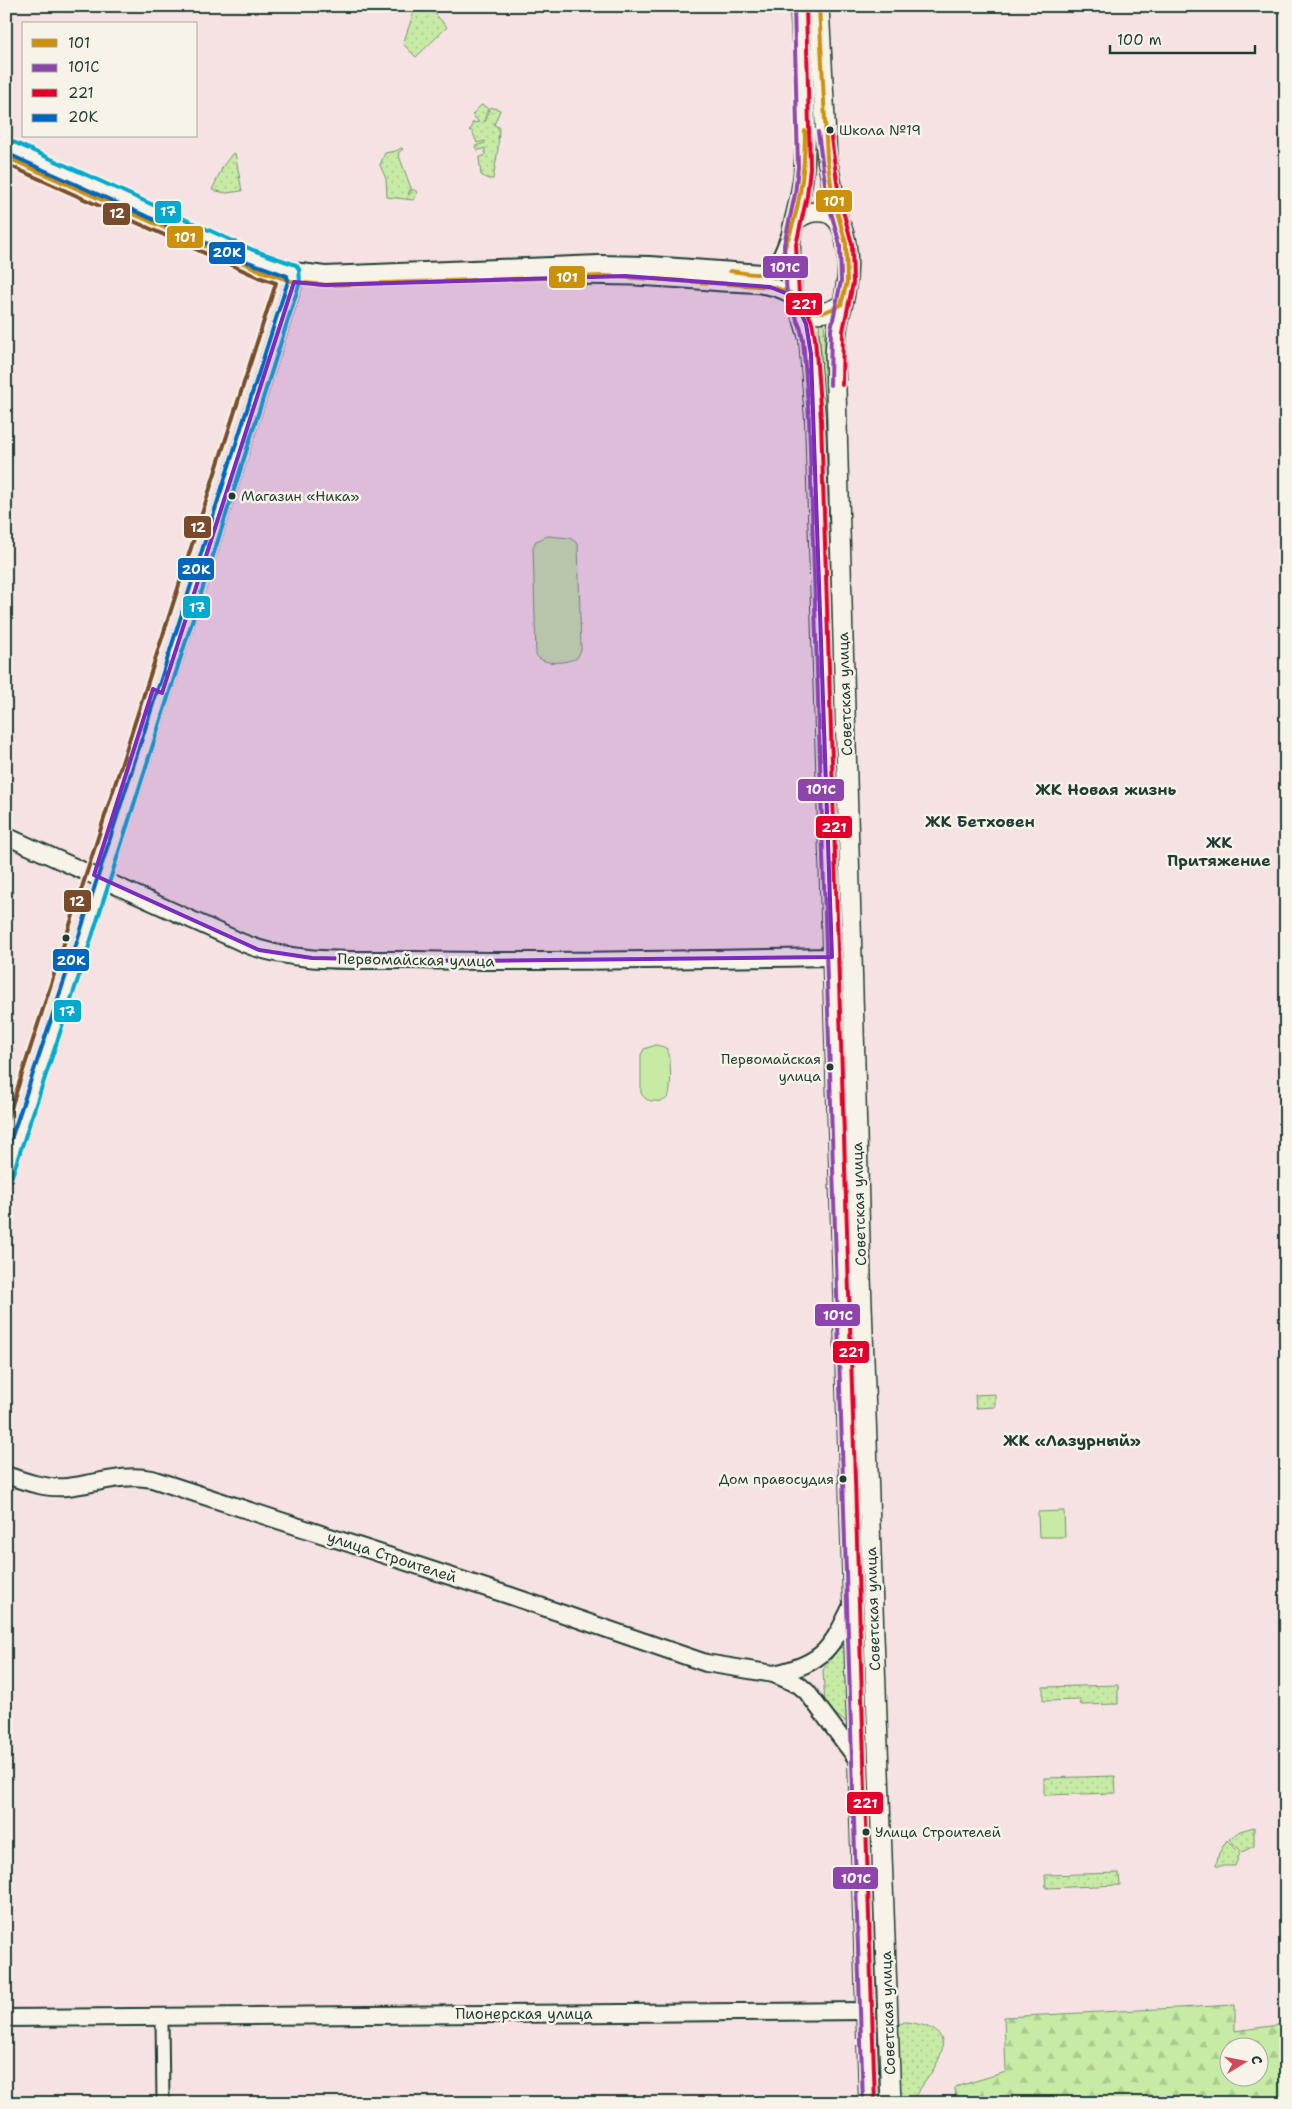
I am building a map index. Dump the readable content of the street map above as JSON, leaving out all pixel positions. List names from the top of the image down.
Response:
{
  "streets": {
    "main road": [
      "Советская улица",
      "Первомайская улица",
      "улица Строителей",
      "Пионерская улица"
    ]
  },
  "crossings": [
    ["Советская улица", "Первомайская улица"],
    ["Советская улица", "улица Строителей"],
    ["Советская улица", "Пионерская улица"]
  ],
  "districts": [
    "ЖК Новая жизнь",
    "ЖК Бетховен",
    "ЖК Притяжение",
    "ЖК «Лазурный»"
  ],
  "places": [
    "Школа №19",
    "Магазин «Ника»",
    "Первомайская улица",
    "Дом правосудия",
    "Улица Строителей"
  ],
  "lines": [
    "transit line 101",
    "transit line 101С",
    "transit line 221",
    "transit line 17",
    "transit line 20К",
    "transit line 12"
  ],
  "legend": [
    "101",
    "101С",
    "221",
    "20К"
  ],
  "scale_bar": "100 m",
  "north": "right"
}
